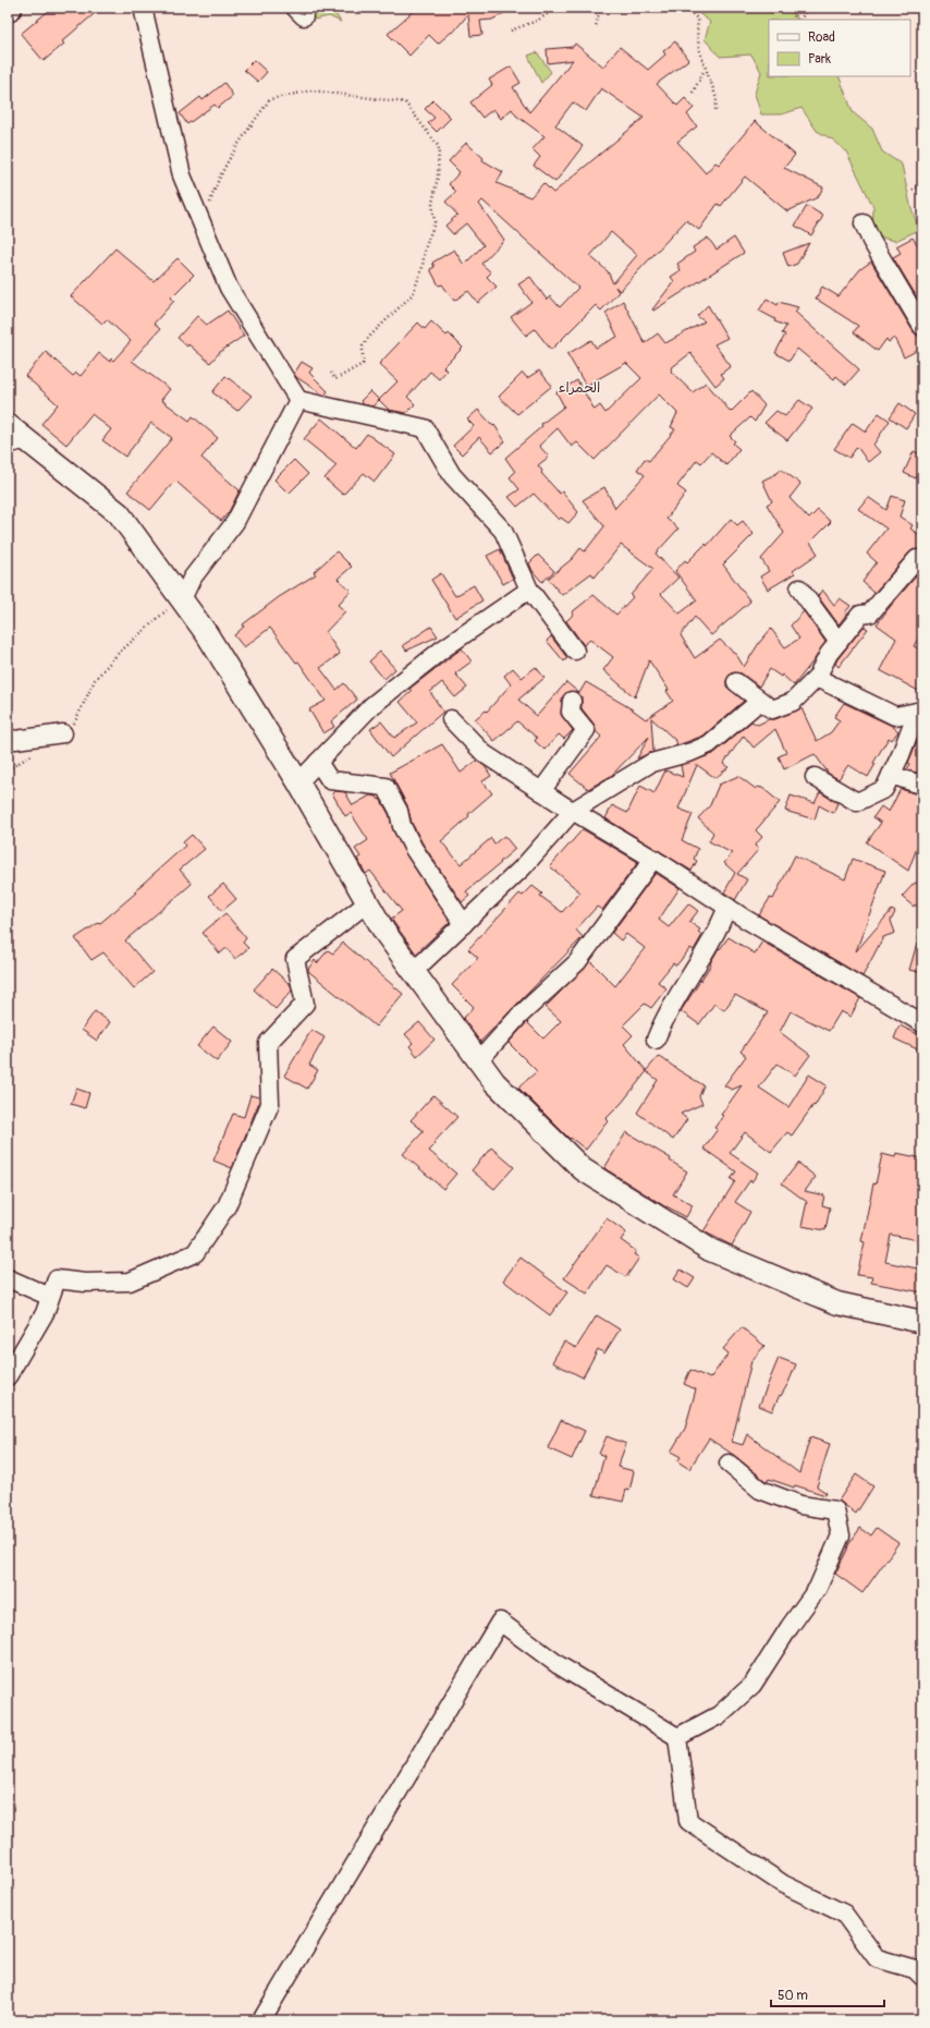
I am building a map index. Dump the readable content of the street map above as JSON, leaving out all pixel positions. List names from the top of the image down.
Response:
{
  "districts": ["الحمراء"],
  "legend": ["Road", "Park"],
  "scale_bar": "50 m"
}
